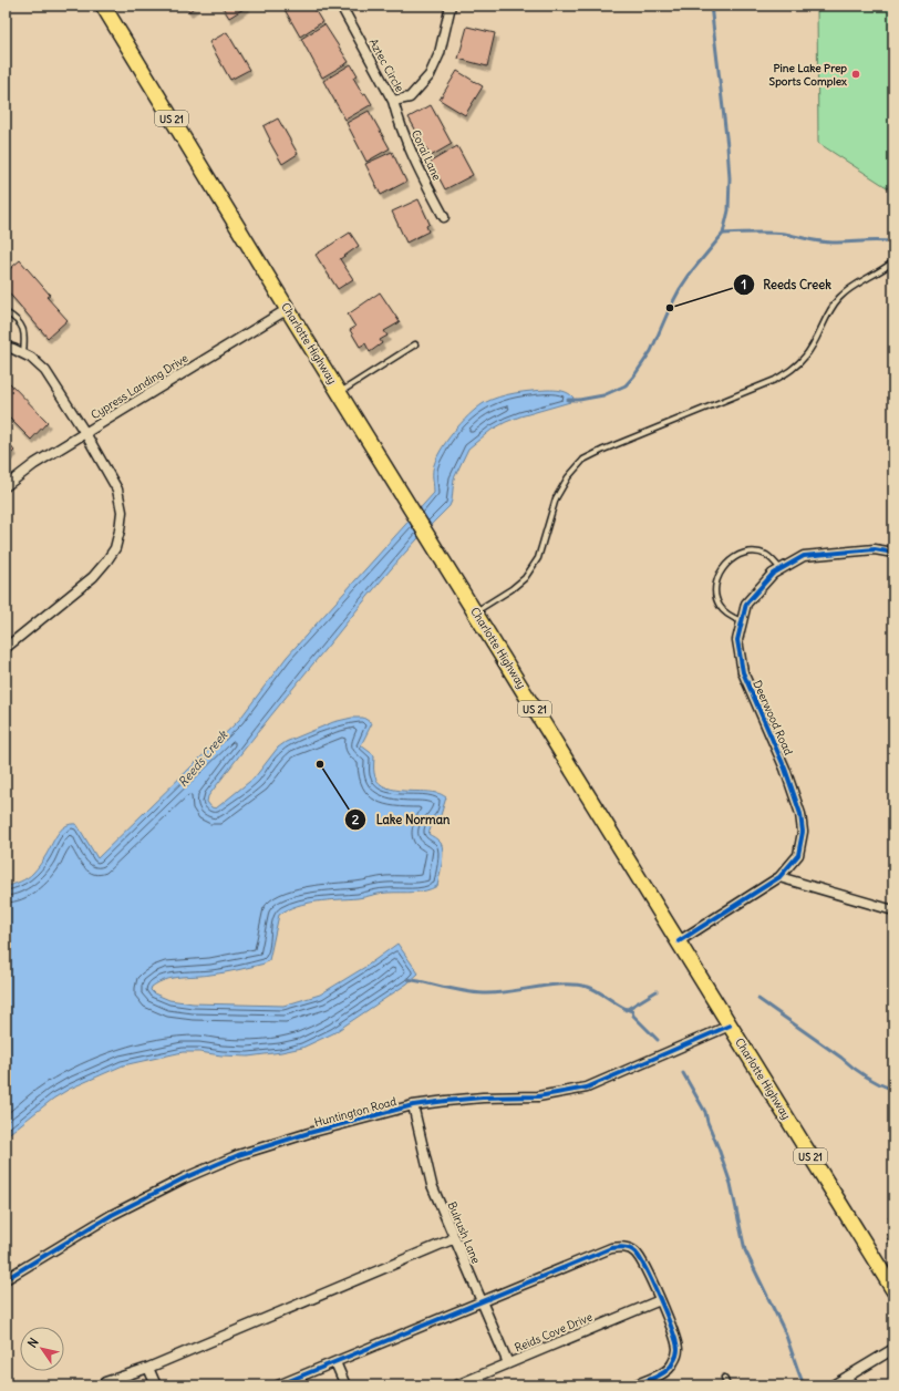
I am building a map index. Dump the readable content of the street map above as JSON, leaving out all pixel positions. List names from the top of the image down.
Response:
{
  "streets": {
    "main road": ["US 21", "Charlotte Highway"],
    "street": [
      "Aztec Circle",
      "Coral Lane",
      "Cypress Landing Drive",
      "Deerwood Road",
      "Huntington Road",
      "Bulrush Lane",
      "Reids Cove Drive"
    ]
  },
  "crossings": [
    ["Aztec Circle", "Coral Lane"],
    ["Charlotte Highway", "Cypress Landing Drive"],
    ["Charlotte Highway", "Deerwood Road"],
    ["Charlotte Highway", "Huntington Road"],
    ["Huntington Road", "Bulrush Lane"],
    ["Bulrush Lane", "Reids Cove Drive"]
  ],
  "water": ["Reeds Creek"],
  "places": ["Pine Lake Prep Sports Complex", "Reeds Creek", "Lake Norman"],
  "north": "top left"
}
